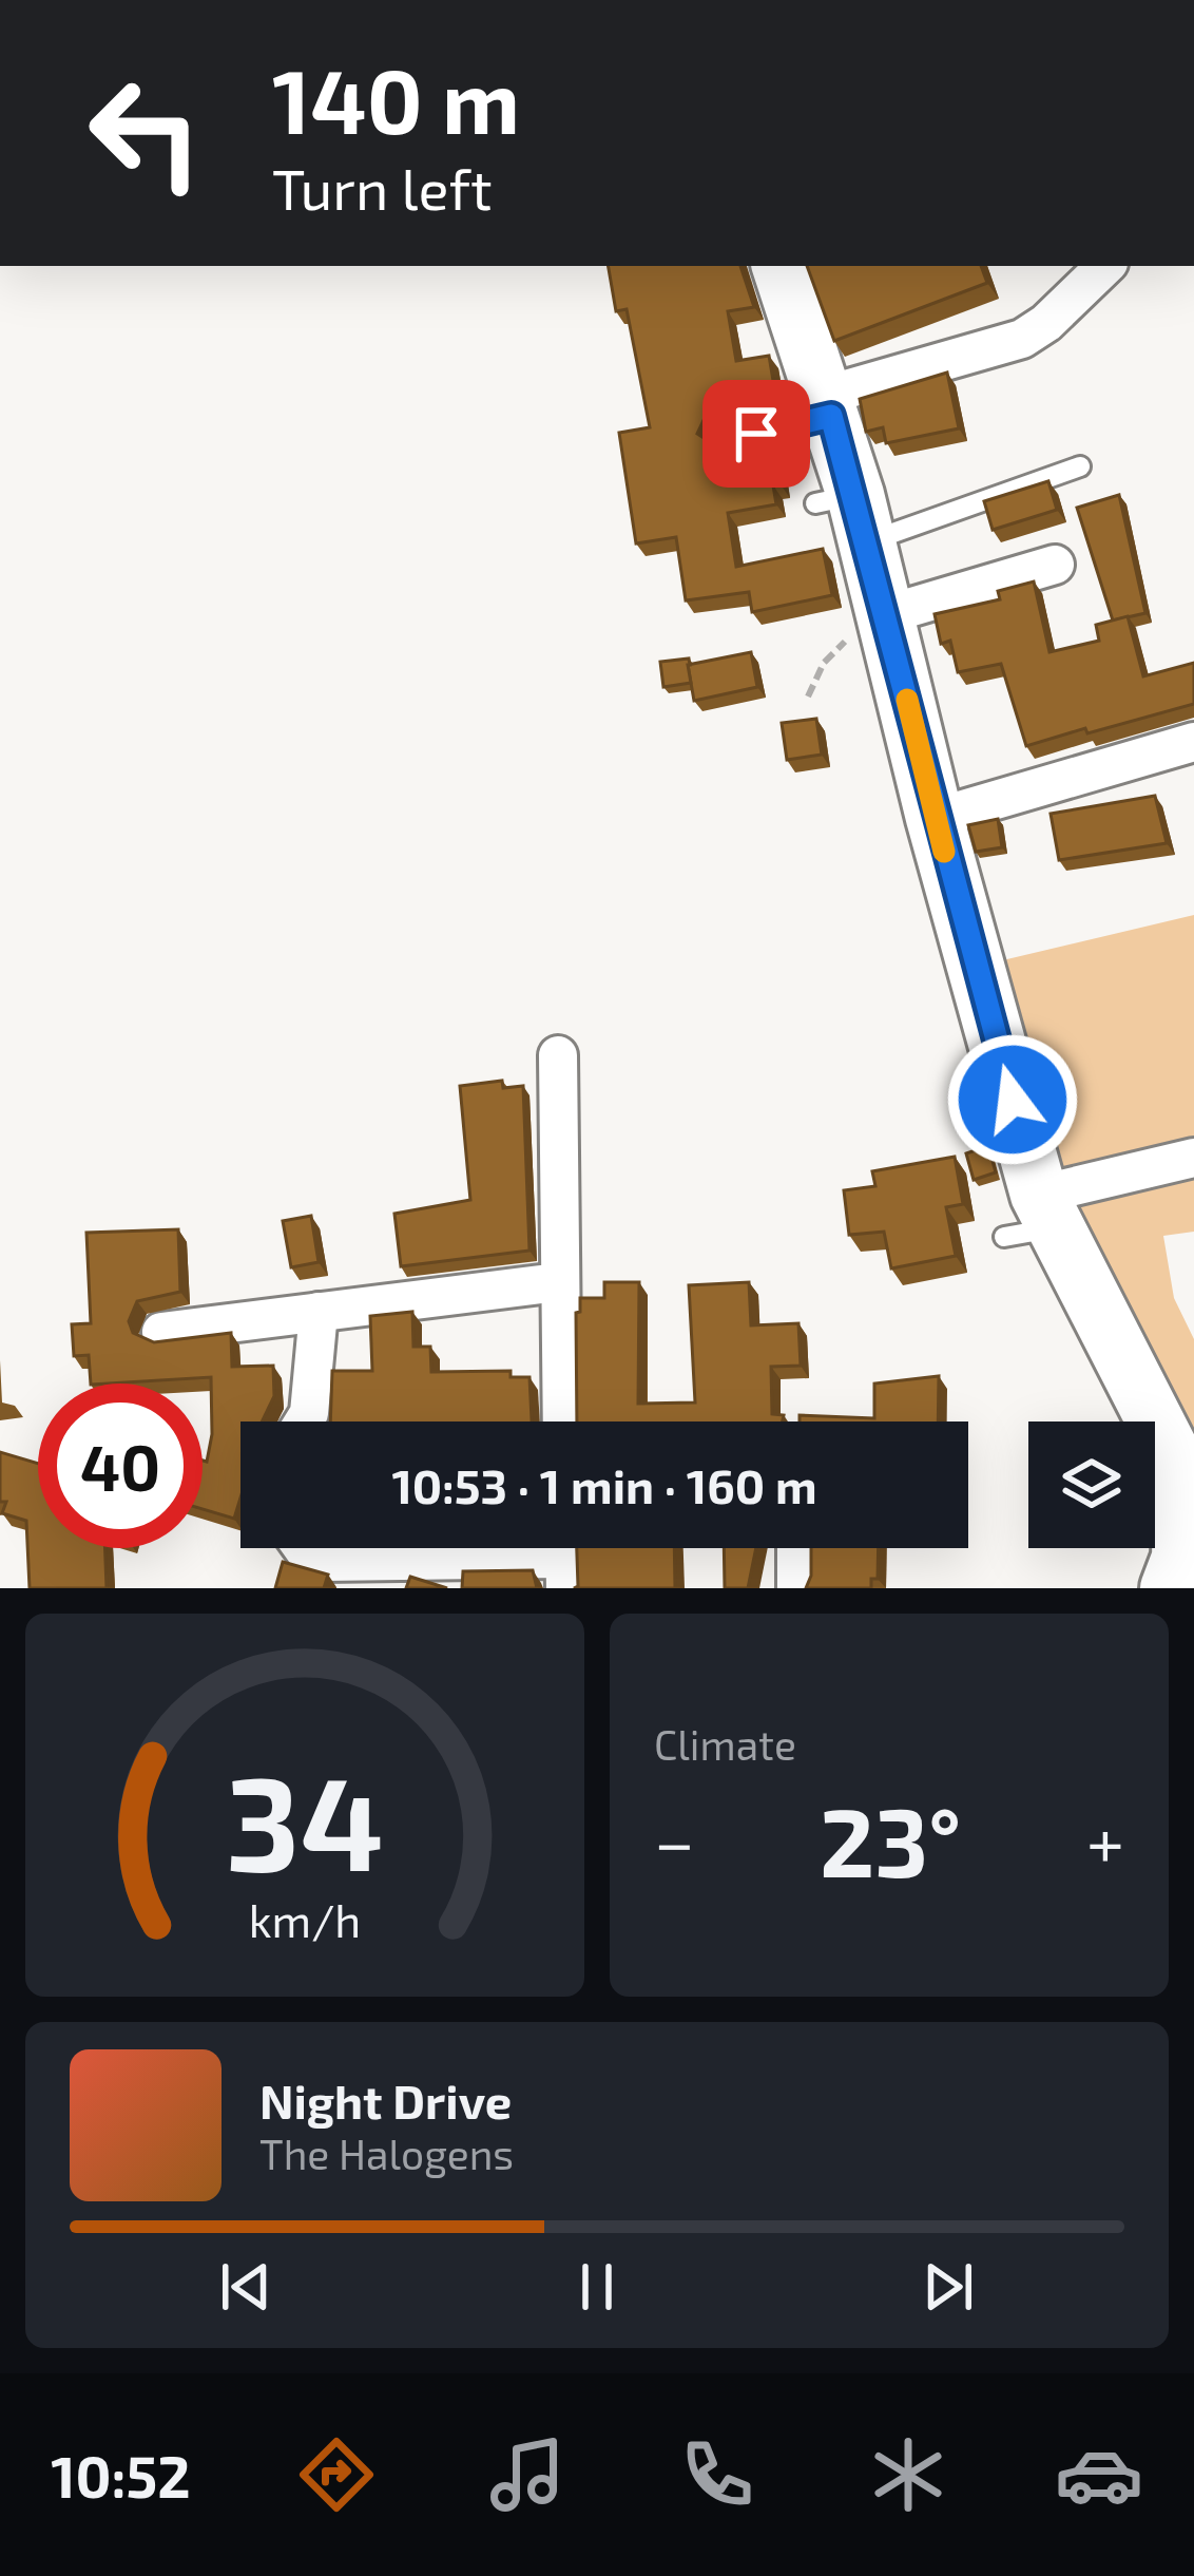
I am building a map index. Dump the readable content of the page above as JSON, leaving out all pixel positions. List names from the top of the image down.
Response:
{
  "page": {
    "turn": ["140 m", "Turn left"],
    "limit": "40",
    "trip": "10:53 · 1 min · 160 m",
    "tile": "Climate",
    "heat": ["−", "23°", "+"],
    "song": ["Night Drive", "The Halogens"],
    "tabs": "10:52",
    "gauge": ["34", "km/h"]
  }
}
